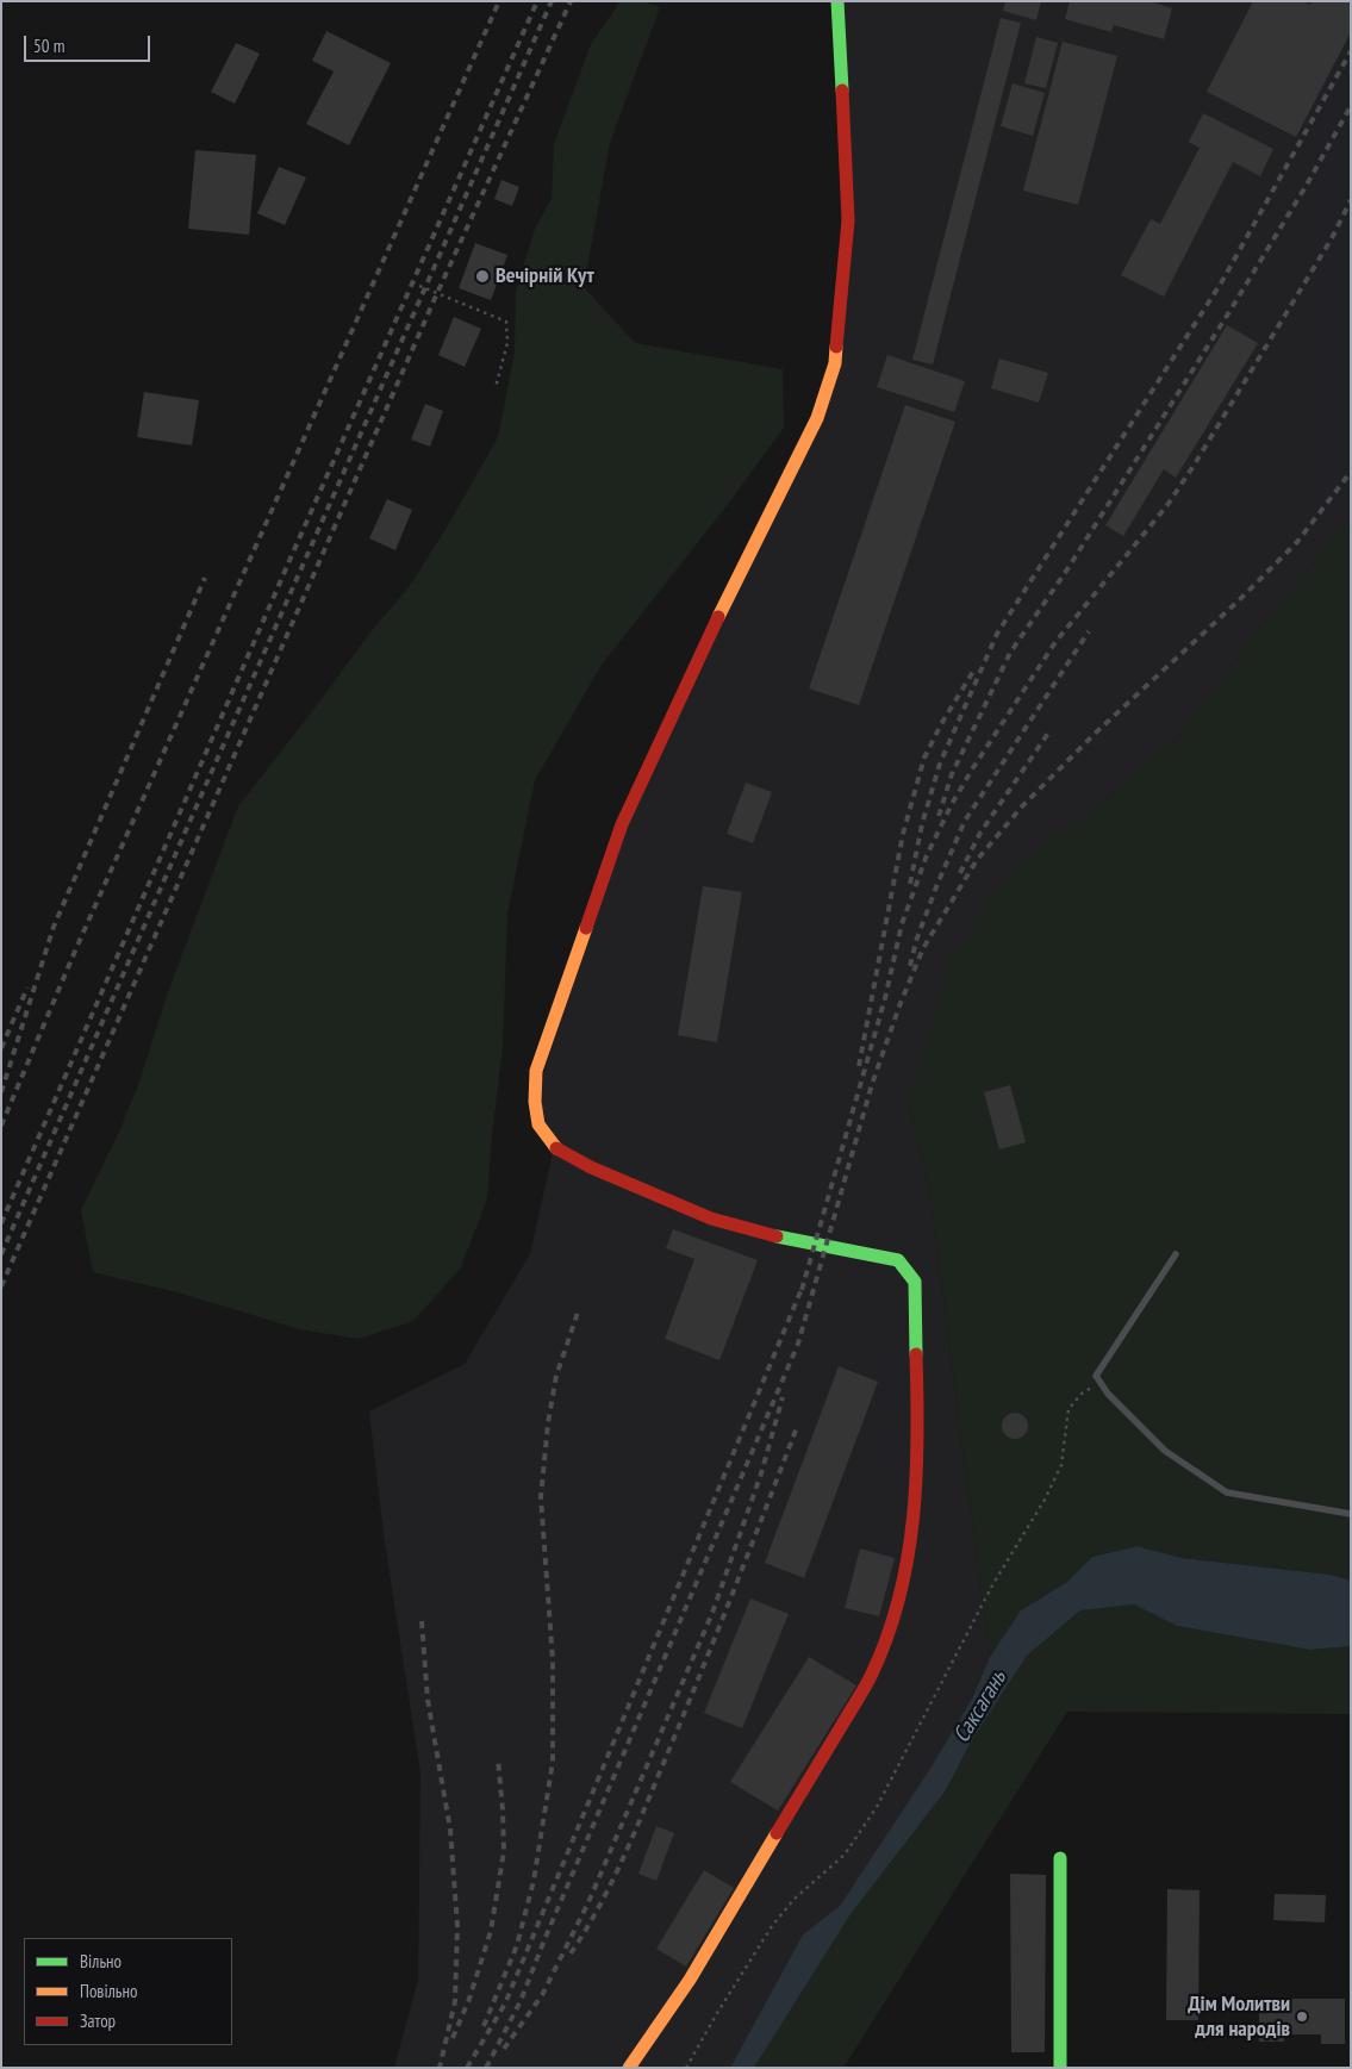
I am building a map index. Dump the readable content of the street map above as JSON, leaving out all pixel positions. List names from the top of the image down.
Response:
{
  "water": ["Саксагань"],
  "places": ["Вечірній Кут", "Дім Молитви для народів"],
  "legend": ["Вільно", "Повільно", "Затор"],
  "scale_bar": "50 m"
}
